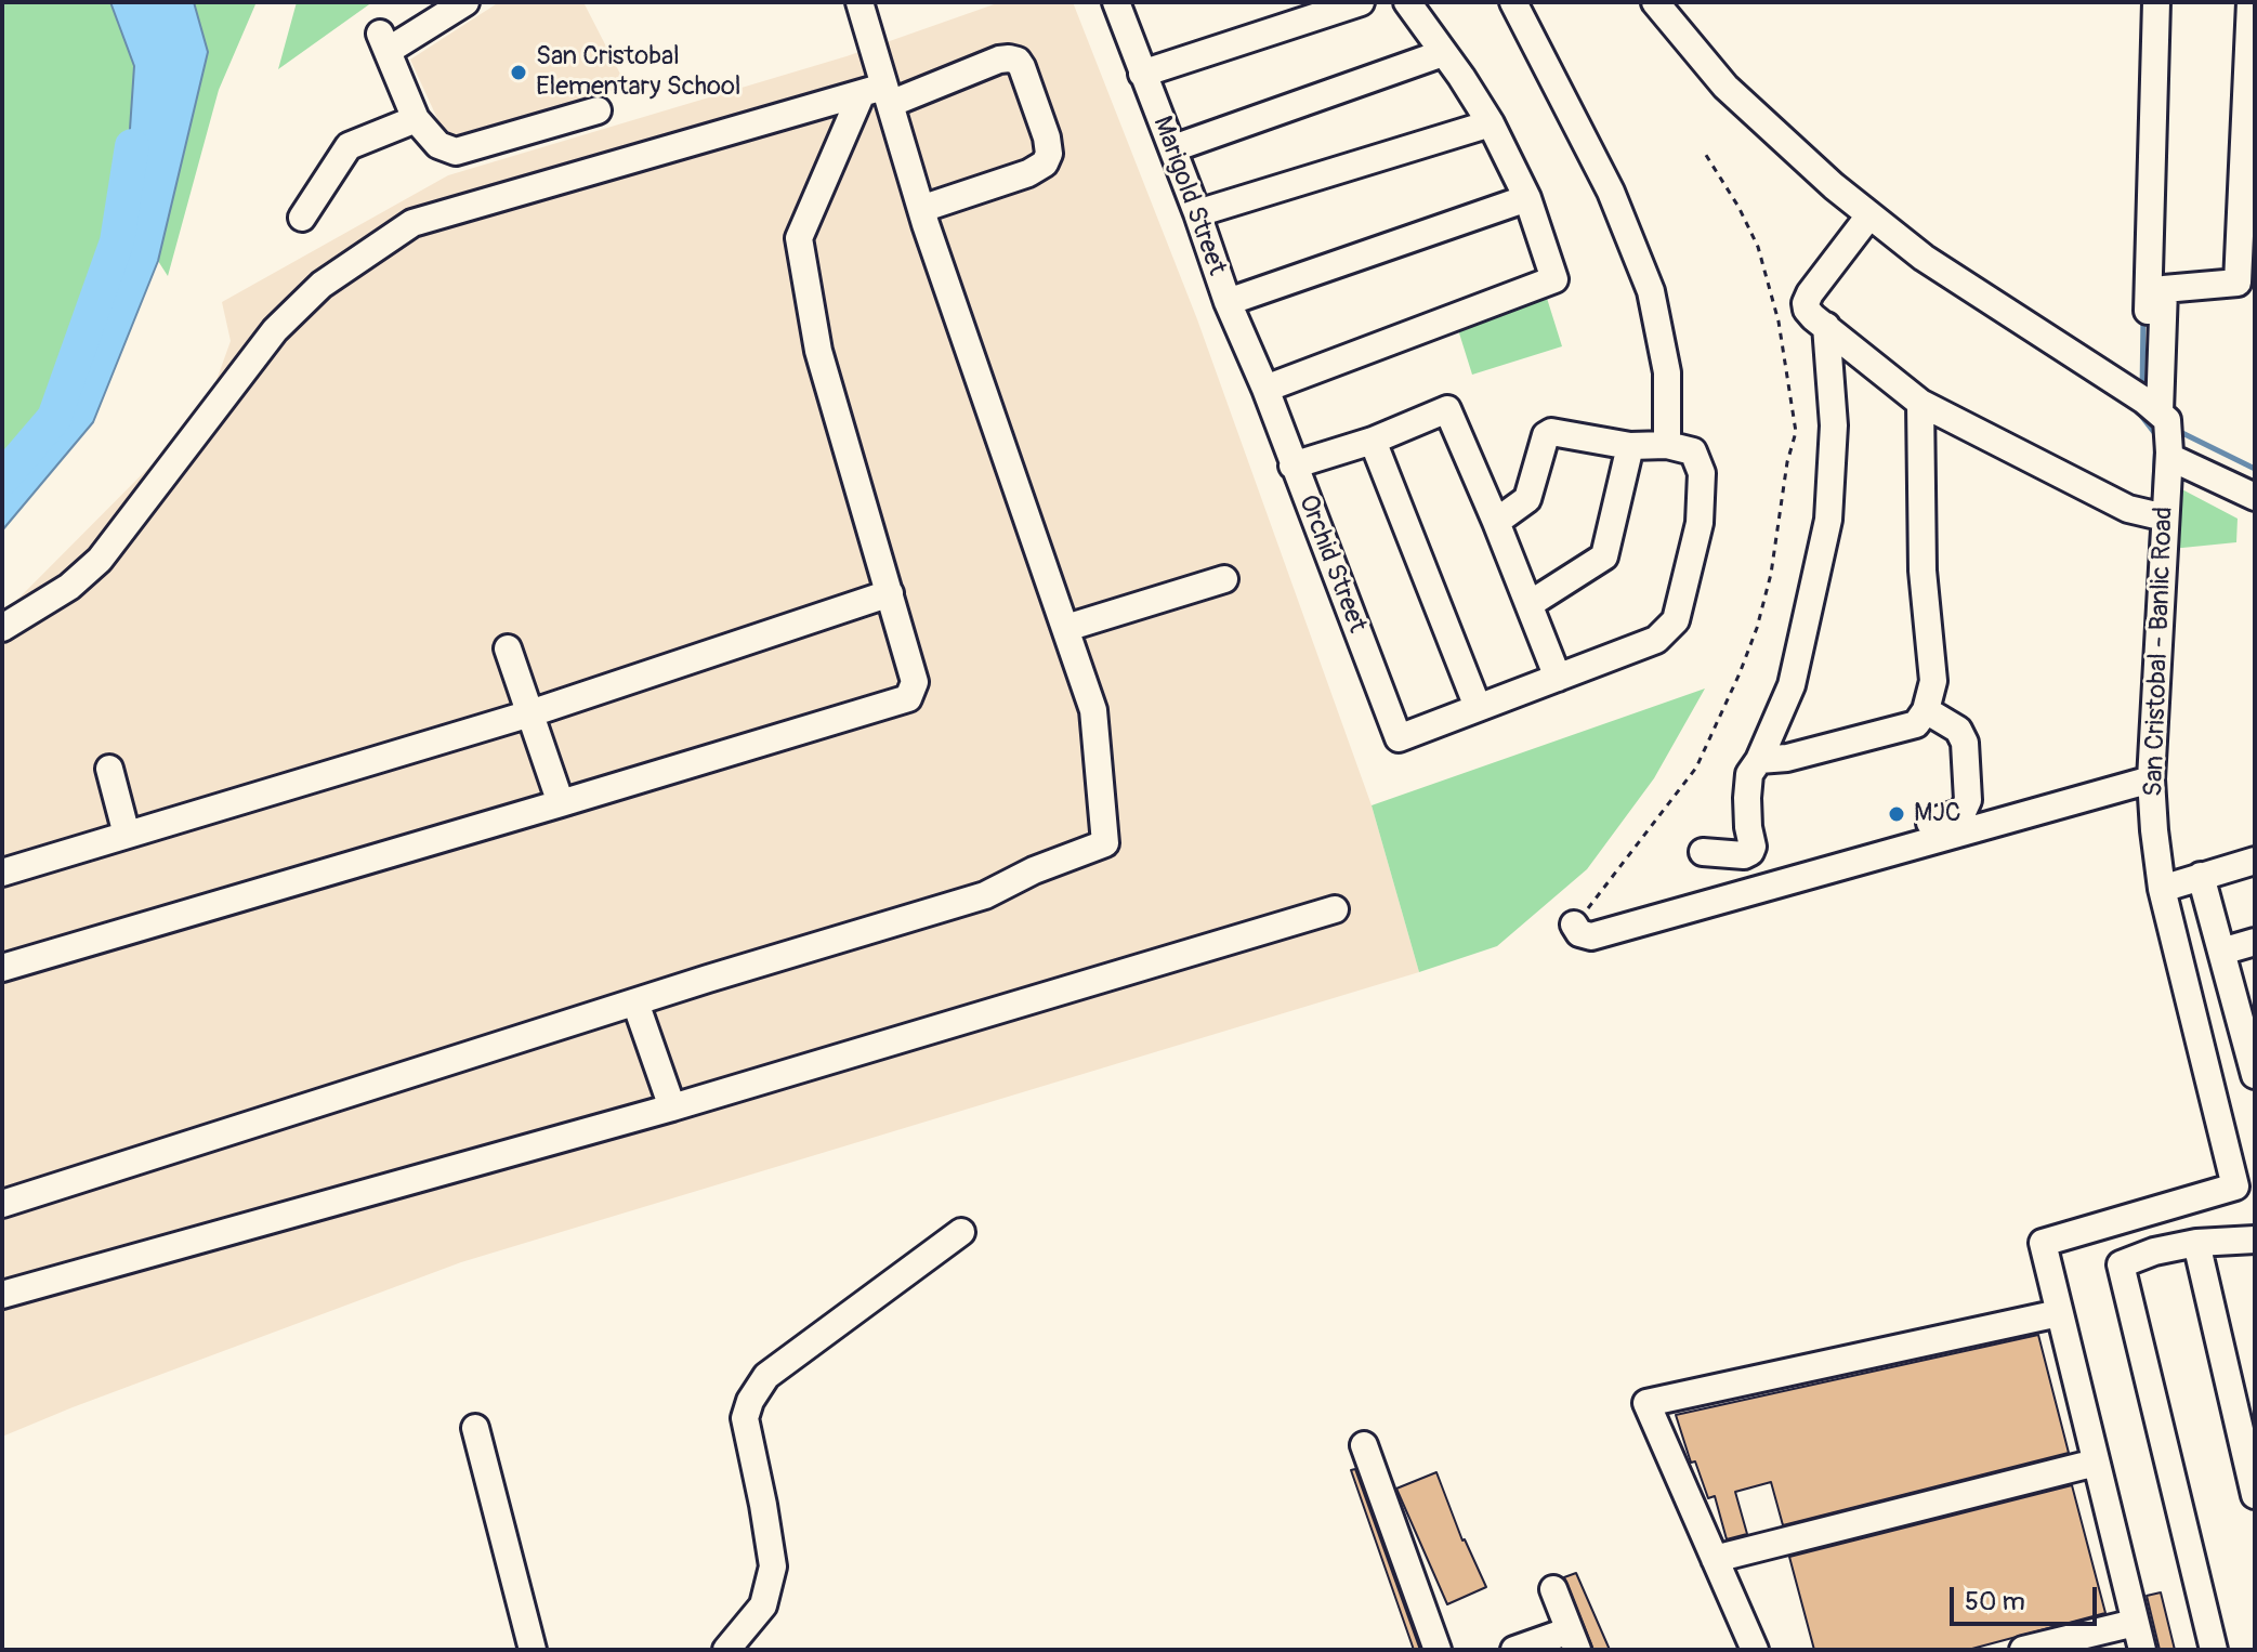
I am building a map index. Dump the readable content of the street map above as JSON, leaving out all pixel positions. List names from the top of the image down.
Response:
{
  "streets": {
    "street": ["Marigold Street", "Orchid Street", "San Cristobal - Banlic Road"]
  },
  "crossings": [
    ["Marigold Street", "Orchid Street"]
  ],
  "places": ["San Cristobal Elementary School", "MJC"],
  "scale_bar": "50 m"
}
